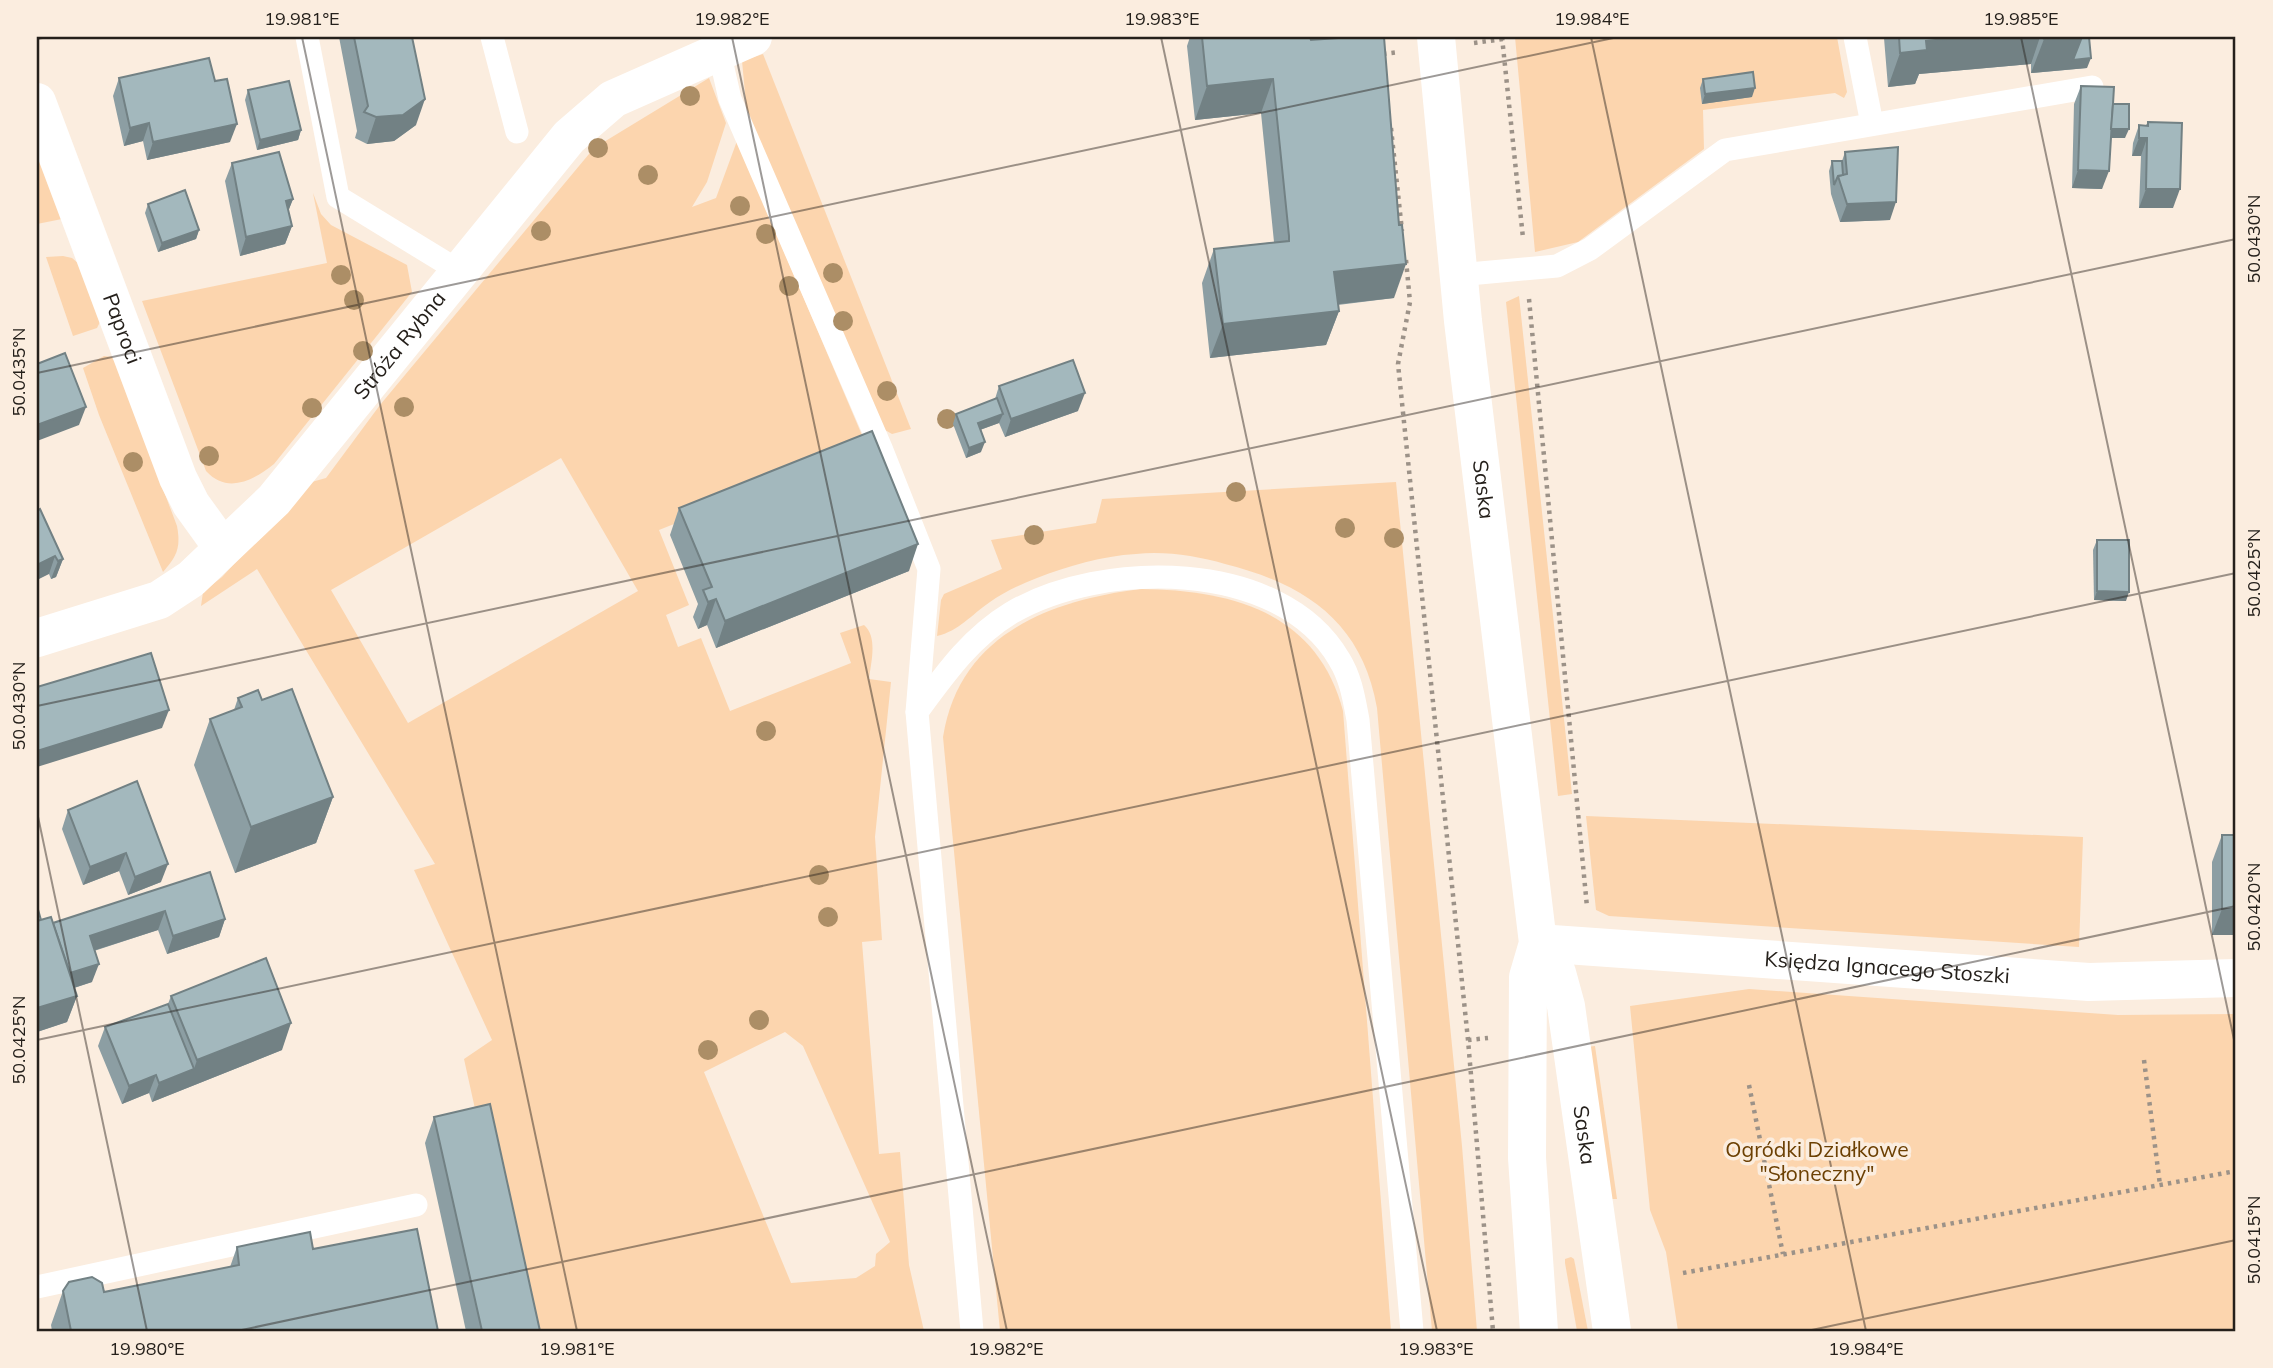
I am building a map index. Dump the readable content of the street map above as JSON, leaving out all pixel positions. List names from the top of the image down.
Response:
{
  "streets": {
    "street": [
      "Paproci",
      "Stróża Rybna",
      "Saska",
      "Księdza Ignacego Stoszki"
    ]
  },
  "crossings": [
    ["Paproci", "Stróża Rybna"],
    ["Saska", "Księdza Ignacego Stoszki"]
  ],
  "parks": ["Ogródki Działkowe \"Słoneczny\""],
  "coordinates": [
    "19.981°E",
    "19.982°E",
    "19.983°E",
    "19.984°E",
    "19.985°E",
    "50.0430°N",
    "50.0435°N",
    "50.0425°N",
    "50.0420°N",
    "50.0415°N",
    "19.980°E"
  ]
}
